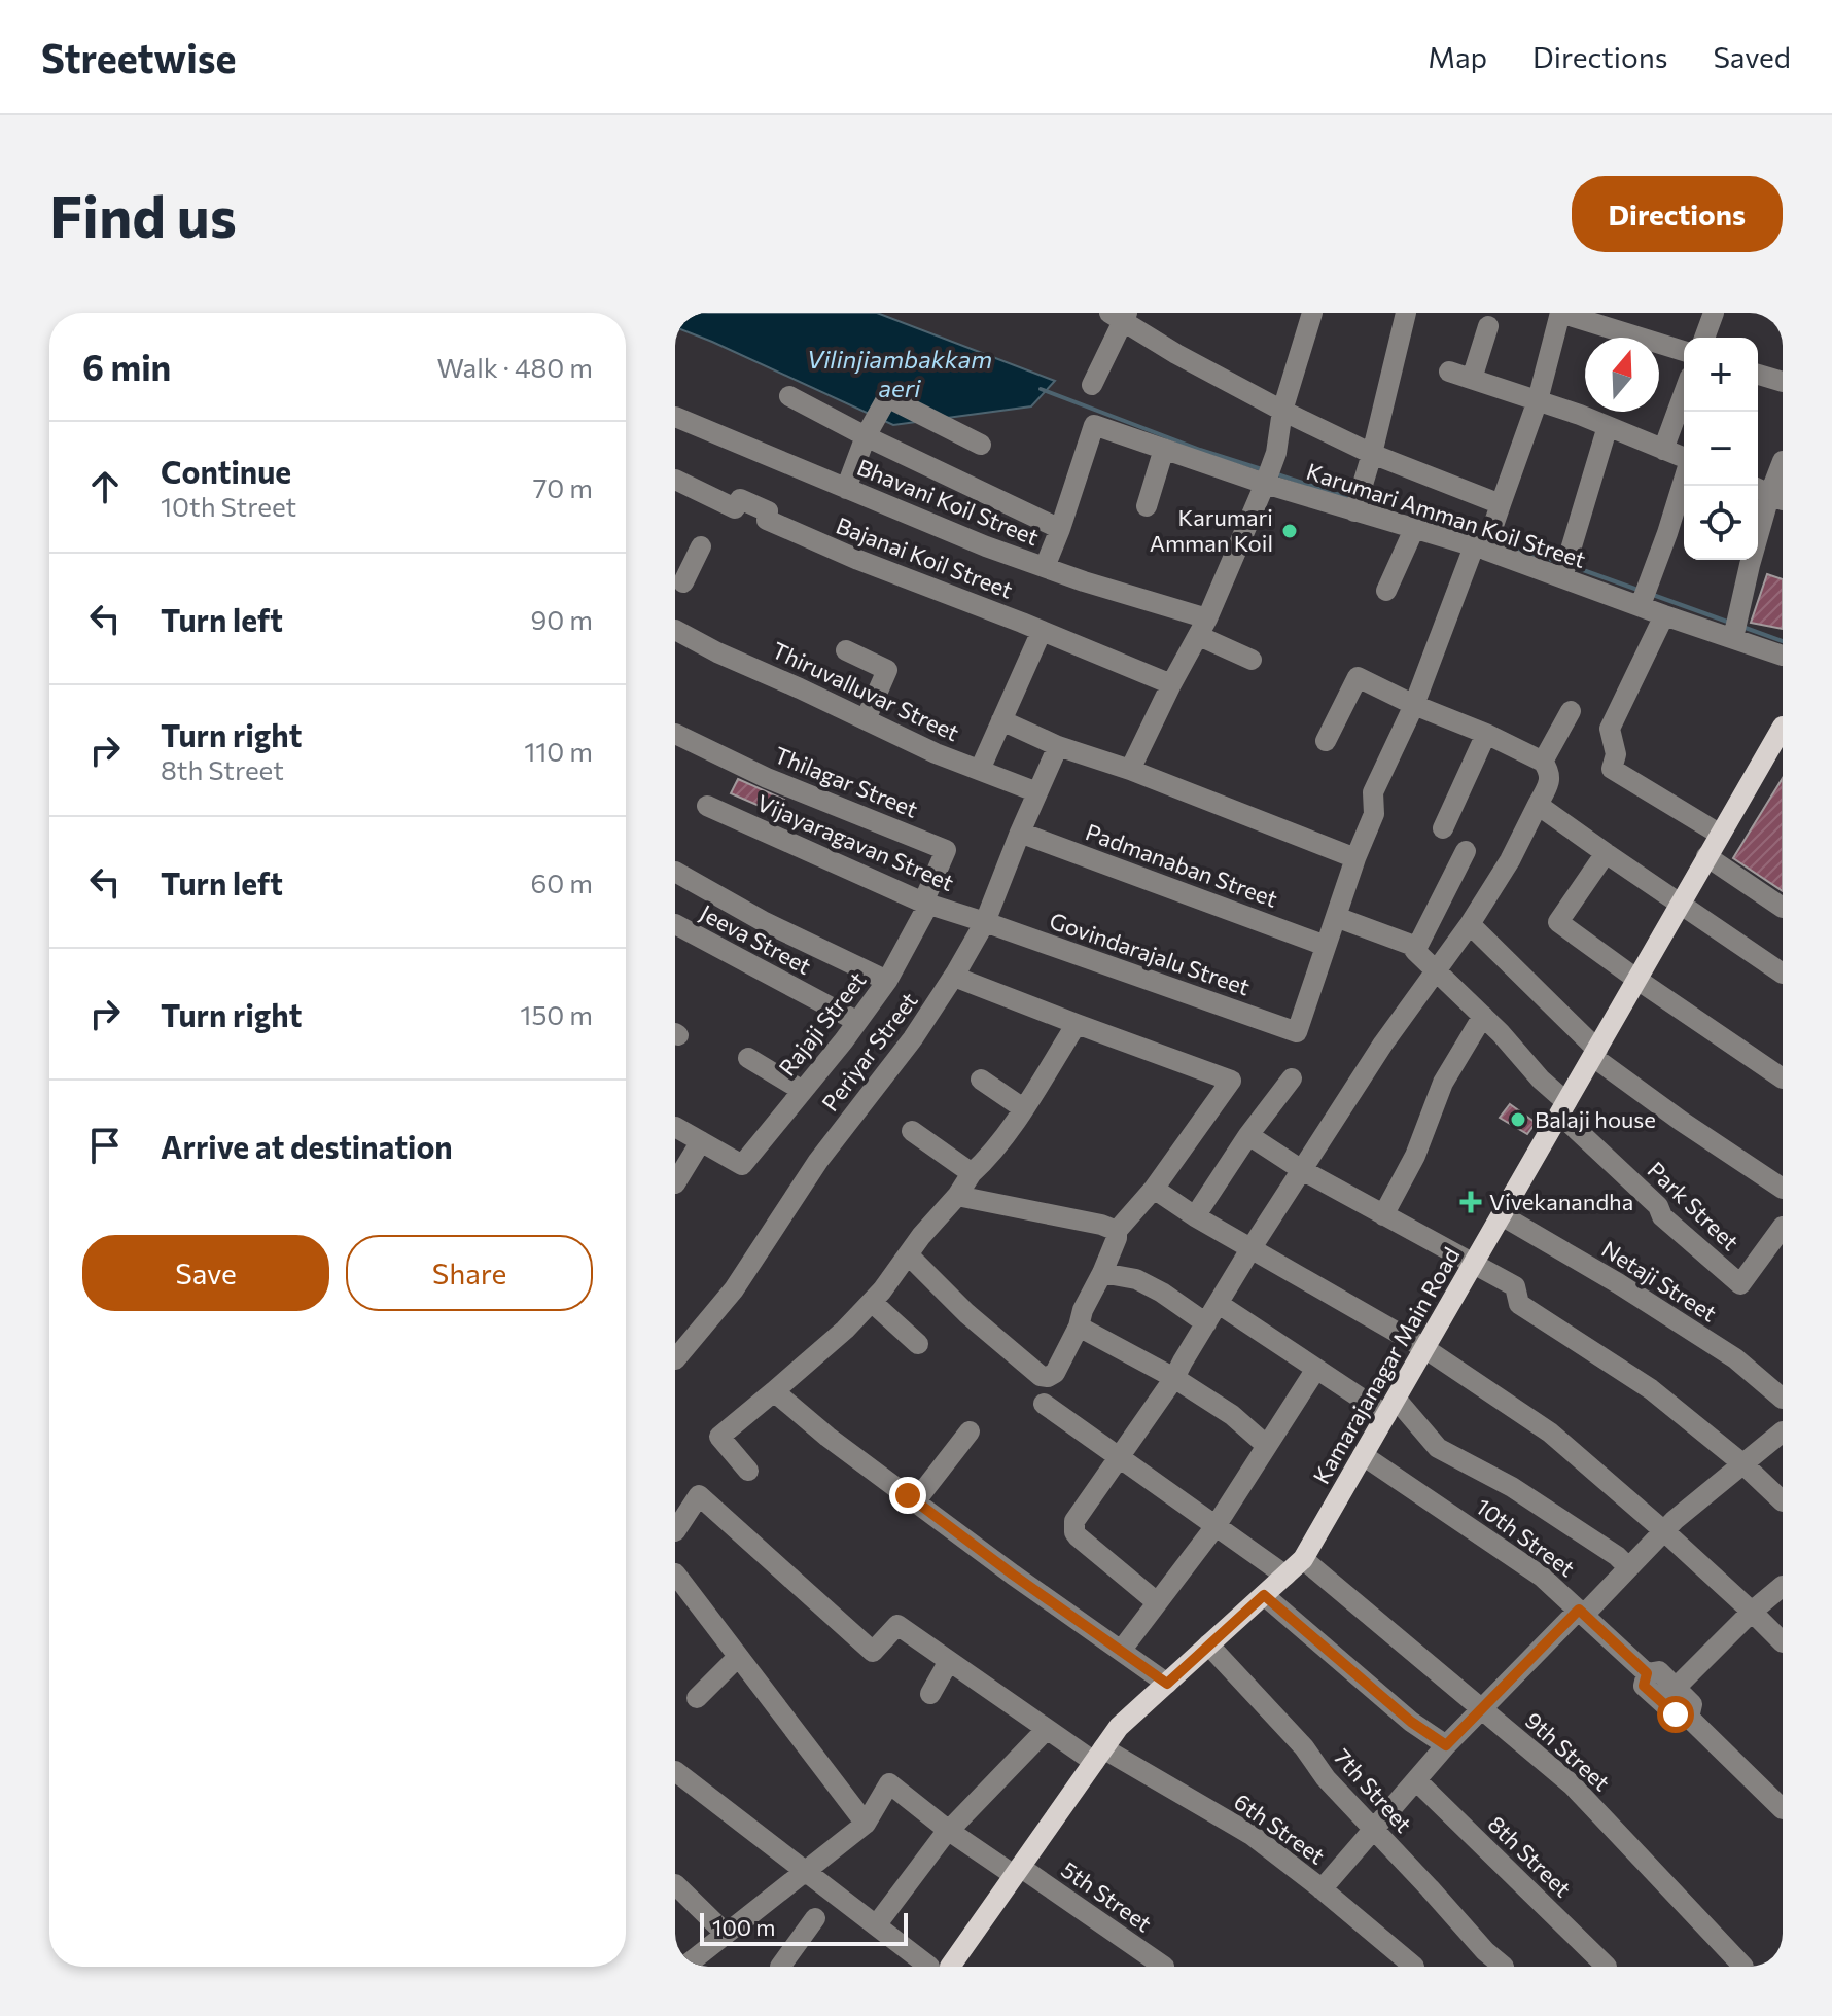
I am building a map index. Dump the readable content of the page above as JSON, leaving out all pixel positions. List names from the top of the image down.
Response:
{
  "streets": {
    "main road": ["Kamarajanagar Main Road"],
    "street": [
      "Bhavani Koil Street",
      "Karumari Amman Koil Street",
      "Bajanai Koil Street",
      "Thiruvalluvar Street",
      "Thilagar Street",
      "Vijayaragavan Street",
      "Padmanaban Street",
      "Jeeva Street",
      "Govindarajalu Street",
      "Rajaji Street",
      "Periyar Street",
      "Park Street",
      "Netaji Street",
      "10th Street",
      "9th Street",
      "7th Street",
      "6th Street",
      "8th Street",
      "5th Street"
    ]
  },
  "crossings": [
    ["Thiruvalluvar Street", "Periyar Street"],
    ["Thilagar Street", "Vijayaragavan Street"],
    ["Thilagar Street", "Rajaji Street"],
    ["Vijayaragavan Street", "Govindarajalu Street"],
    ["Vijayaragavan Street", "Rajaji Street"],
    ["Vijayaragavan Street", "Periyar Street"],
    ["Padmanaban Street", "Govindarajalu Street"],
    ["Padmanaban Street", "Periyar Street"],
    ["Jeeva Street", "Rajaji Street"],
    ["Govindarajalu Street", "Periyar Street"],
    ["Park Street", "Kamarajanagar Main Road"],
    ["Netaji Street", "Kamarajanagar Main Road"],
    ["Kamarajanagar Main Road", "10th Street"],
    ["Kamarajanagar Main Road", "9th Street"],
    ["Kamarajanagar Main Road", "7th Street"],
    ["Kamarajanagar Main Road", "6th Street"],
    ["Kamarajanagar Main Road", "5th Street"]
  ],
  "water": ["Vilinjiambakkam aeri"],
  "places": {
    "other": ["Karumari Amman Koil", "Balaji house"],
    "health": ["Vivekanandha"]
  },
  "scale_bar": "100 m",
  "north": "top",
  "page": {
    "header": "Streetwise",
    "nav": ["Map", "Directions", "Saved"],
    "buttons": [
      "Directions",
      ["Save", "Share"]
    ],
    "title": "Find us",
    "heading": ["6 min", "Walk · 480 m"],
    "map_buttons": ["+", "−"],
    "list": [
      ["Continue", "10th Street", "70 m"],
      ["Turn left", "90 m"],
      ["Turn right", "8th Street", "110 m"],
      ["Turn left", "60 m"],
      ["Turn right", "150 m"],
      "Arrive at destination"
    ],
    "scale": "100 m"
  }
}
